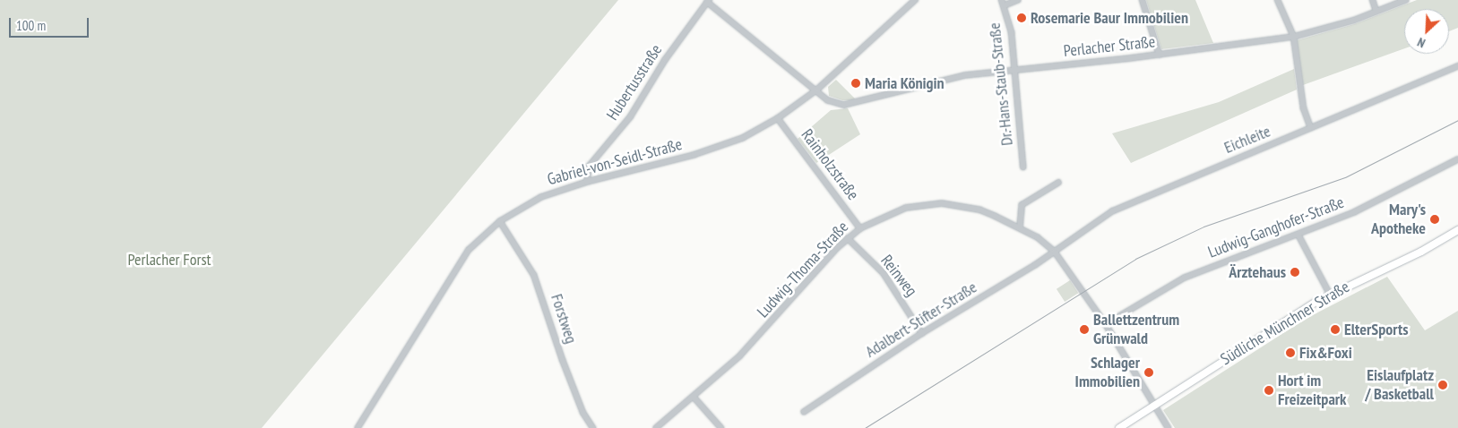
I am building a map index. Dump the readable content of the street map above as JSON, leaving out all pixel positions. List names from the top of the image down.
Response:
{
  "streets": {
    "main road": ["Südliche Münchner Straße"],
    "street": [
      "Perlacher Straße",
      "Hubertusstraße",
      "Dr.-Hans-Staub-Straße",
      "Eichleite",
      "Gabriel-von-Seidl-Straße",
      "Rainholzstraße",
      "Ludwig-Ganghofer-Straße",
      "Ludwig-Thoma-Straße",
      "Reinweg",
      "Forstweg",
      "Adalbert-Stifter-Straße"
    ]
  },
  "crossings": [
    ["Perlacher Straße", "Hubertusstraße"],
    ["Perlacher Straße", "Dr.-Hans-Staub-Straße"],
    ["Perlacher Straße", "Gabriel-von-Seidl-Straße"],
    ["Hubertusstraße", "Gabriel-von-Seidl-Straße"],
    ["Eichleite", "Ludwig-Thoma-Straße"],
    ["Eichleite", "Adalbert-Stifter-Straße"],
    ["Gabriel-von-Seidl-Straße", "Rainholzstraße"],
    ["Gabriel-von-Seidl-Straße", "Forstweg"],
    ["Rainholzstraße", "Ludwig-Thoma-Straße"],
    ["Ludwig-Ganghofer-Straße", "Ludwig-Thoma-Straße"],
    ["Ludwig-Thoma-Straße", "Reinweg"],
    ["Ludwig-Thoma-Straße", "Adalbert-Stifter-Straße"],
    ["Ludwig-Thoma-Straße", "Südliche Münchner Straße"],
    ["Reinweg", "Adalbert-Stifter-Straße"]
  ],
  "parks": ["Perlacher Forst"],
  "places": [
    "Rosemarie Baur Immobilien",
    "Maria Königin",
    "Mary's Apotheke",
    "Ärztehaus",
    "Ballettzentrum Grünwald",
    "ElterSports",
    "Fix&Foxi",
    "Schlager Immobilien",
    "Eislaufplatz / Basketball",
    "Hort im Freizeitpark"
  ],
  "scale_bar": "100 m",
  "north": "bottom left"
}
